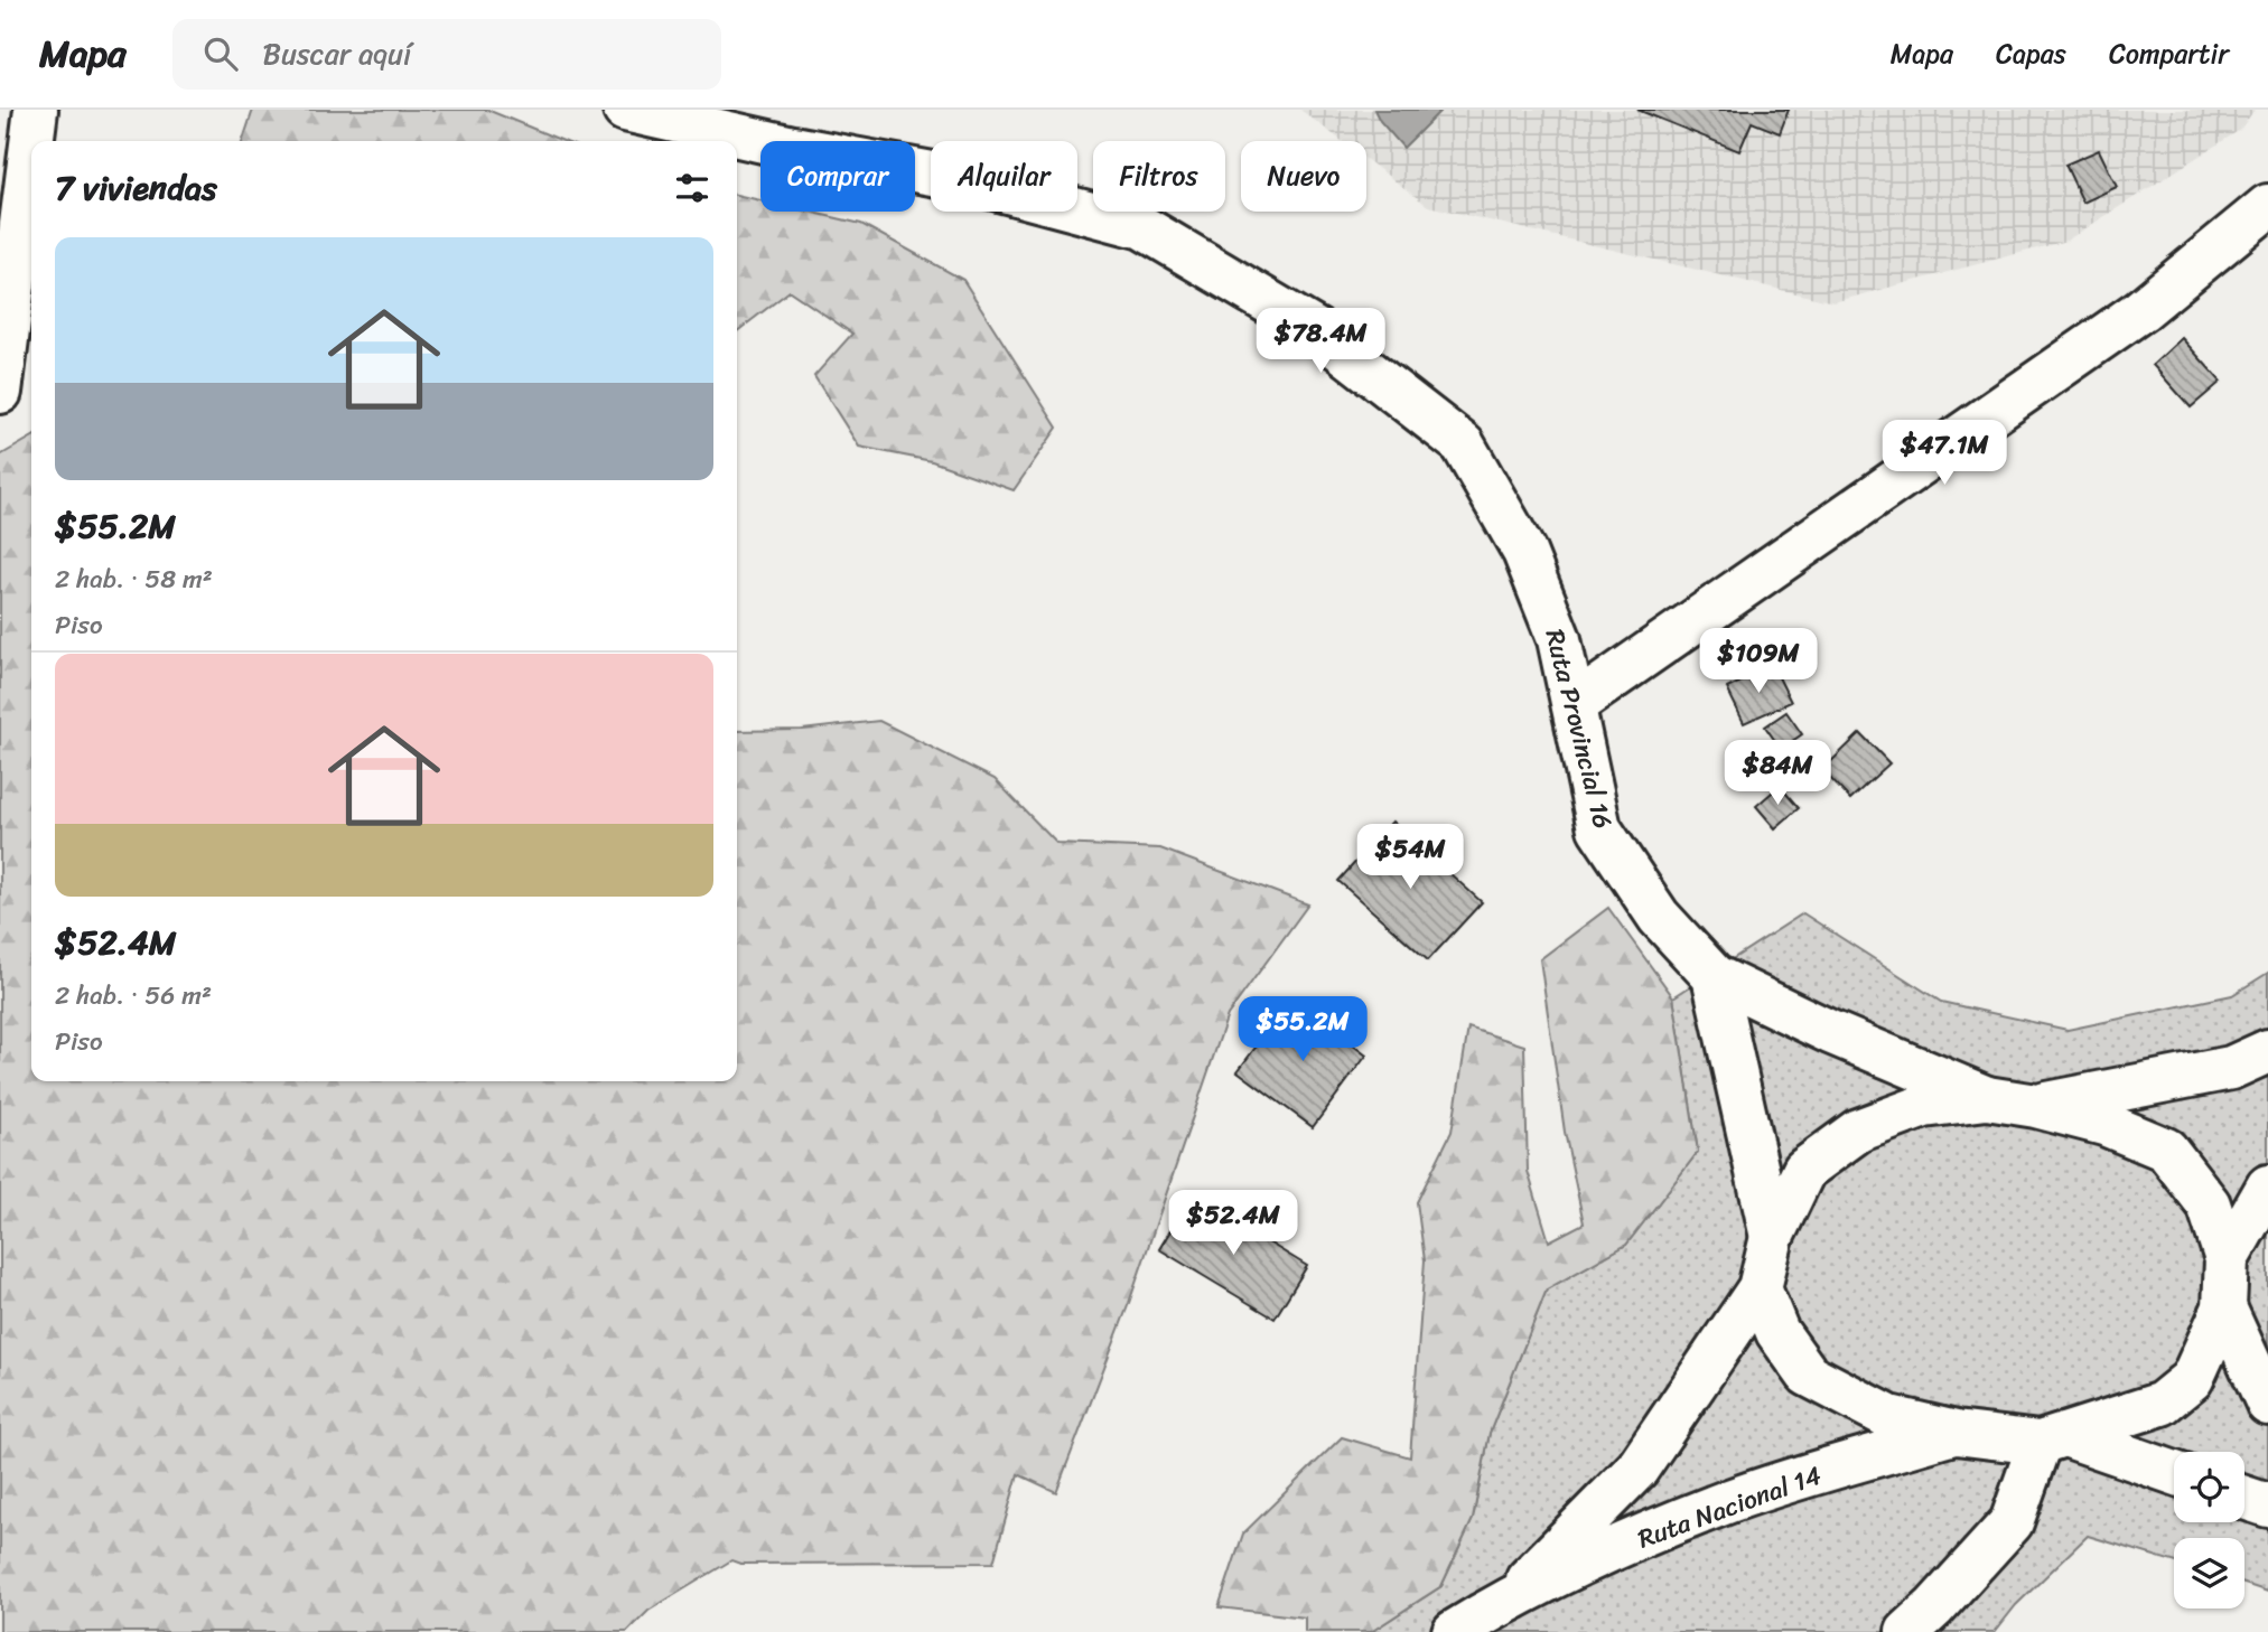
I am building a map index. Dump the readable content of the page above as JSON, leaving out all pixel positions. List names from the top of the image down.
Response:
{
  "streets": {
    "main road": ["Ruta Provincial 16", "Ruta Nacional 14"]
  },
  "page": {
    "header": "Mapa",
    "search": "Buscar aquí",
    "nav": ["Mapa", "Capas", "Compartir"],
    "chip": [
      "Comprar",
      "Alquilar",
      "Filtros",
      "Nuevo"
    ],
    "heading": "7 viviendas",
    "list": [
      {
        "name": "$55.2M",
        "note": "2 hab. · 58 m² · Piso"
      },
      {
        "name": "$52.4M",
        "note": "2 hab. · 56 m² · Piso"
      }
    ],
    "price": [
      "$78.4M",
      "$47.1M",
      "$109M",
      "$84M",
      "$54M",
      "$55.2M",
      "$52.4M"
    ]
  }
}
